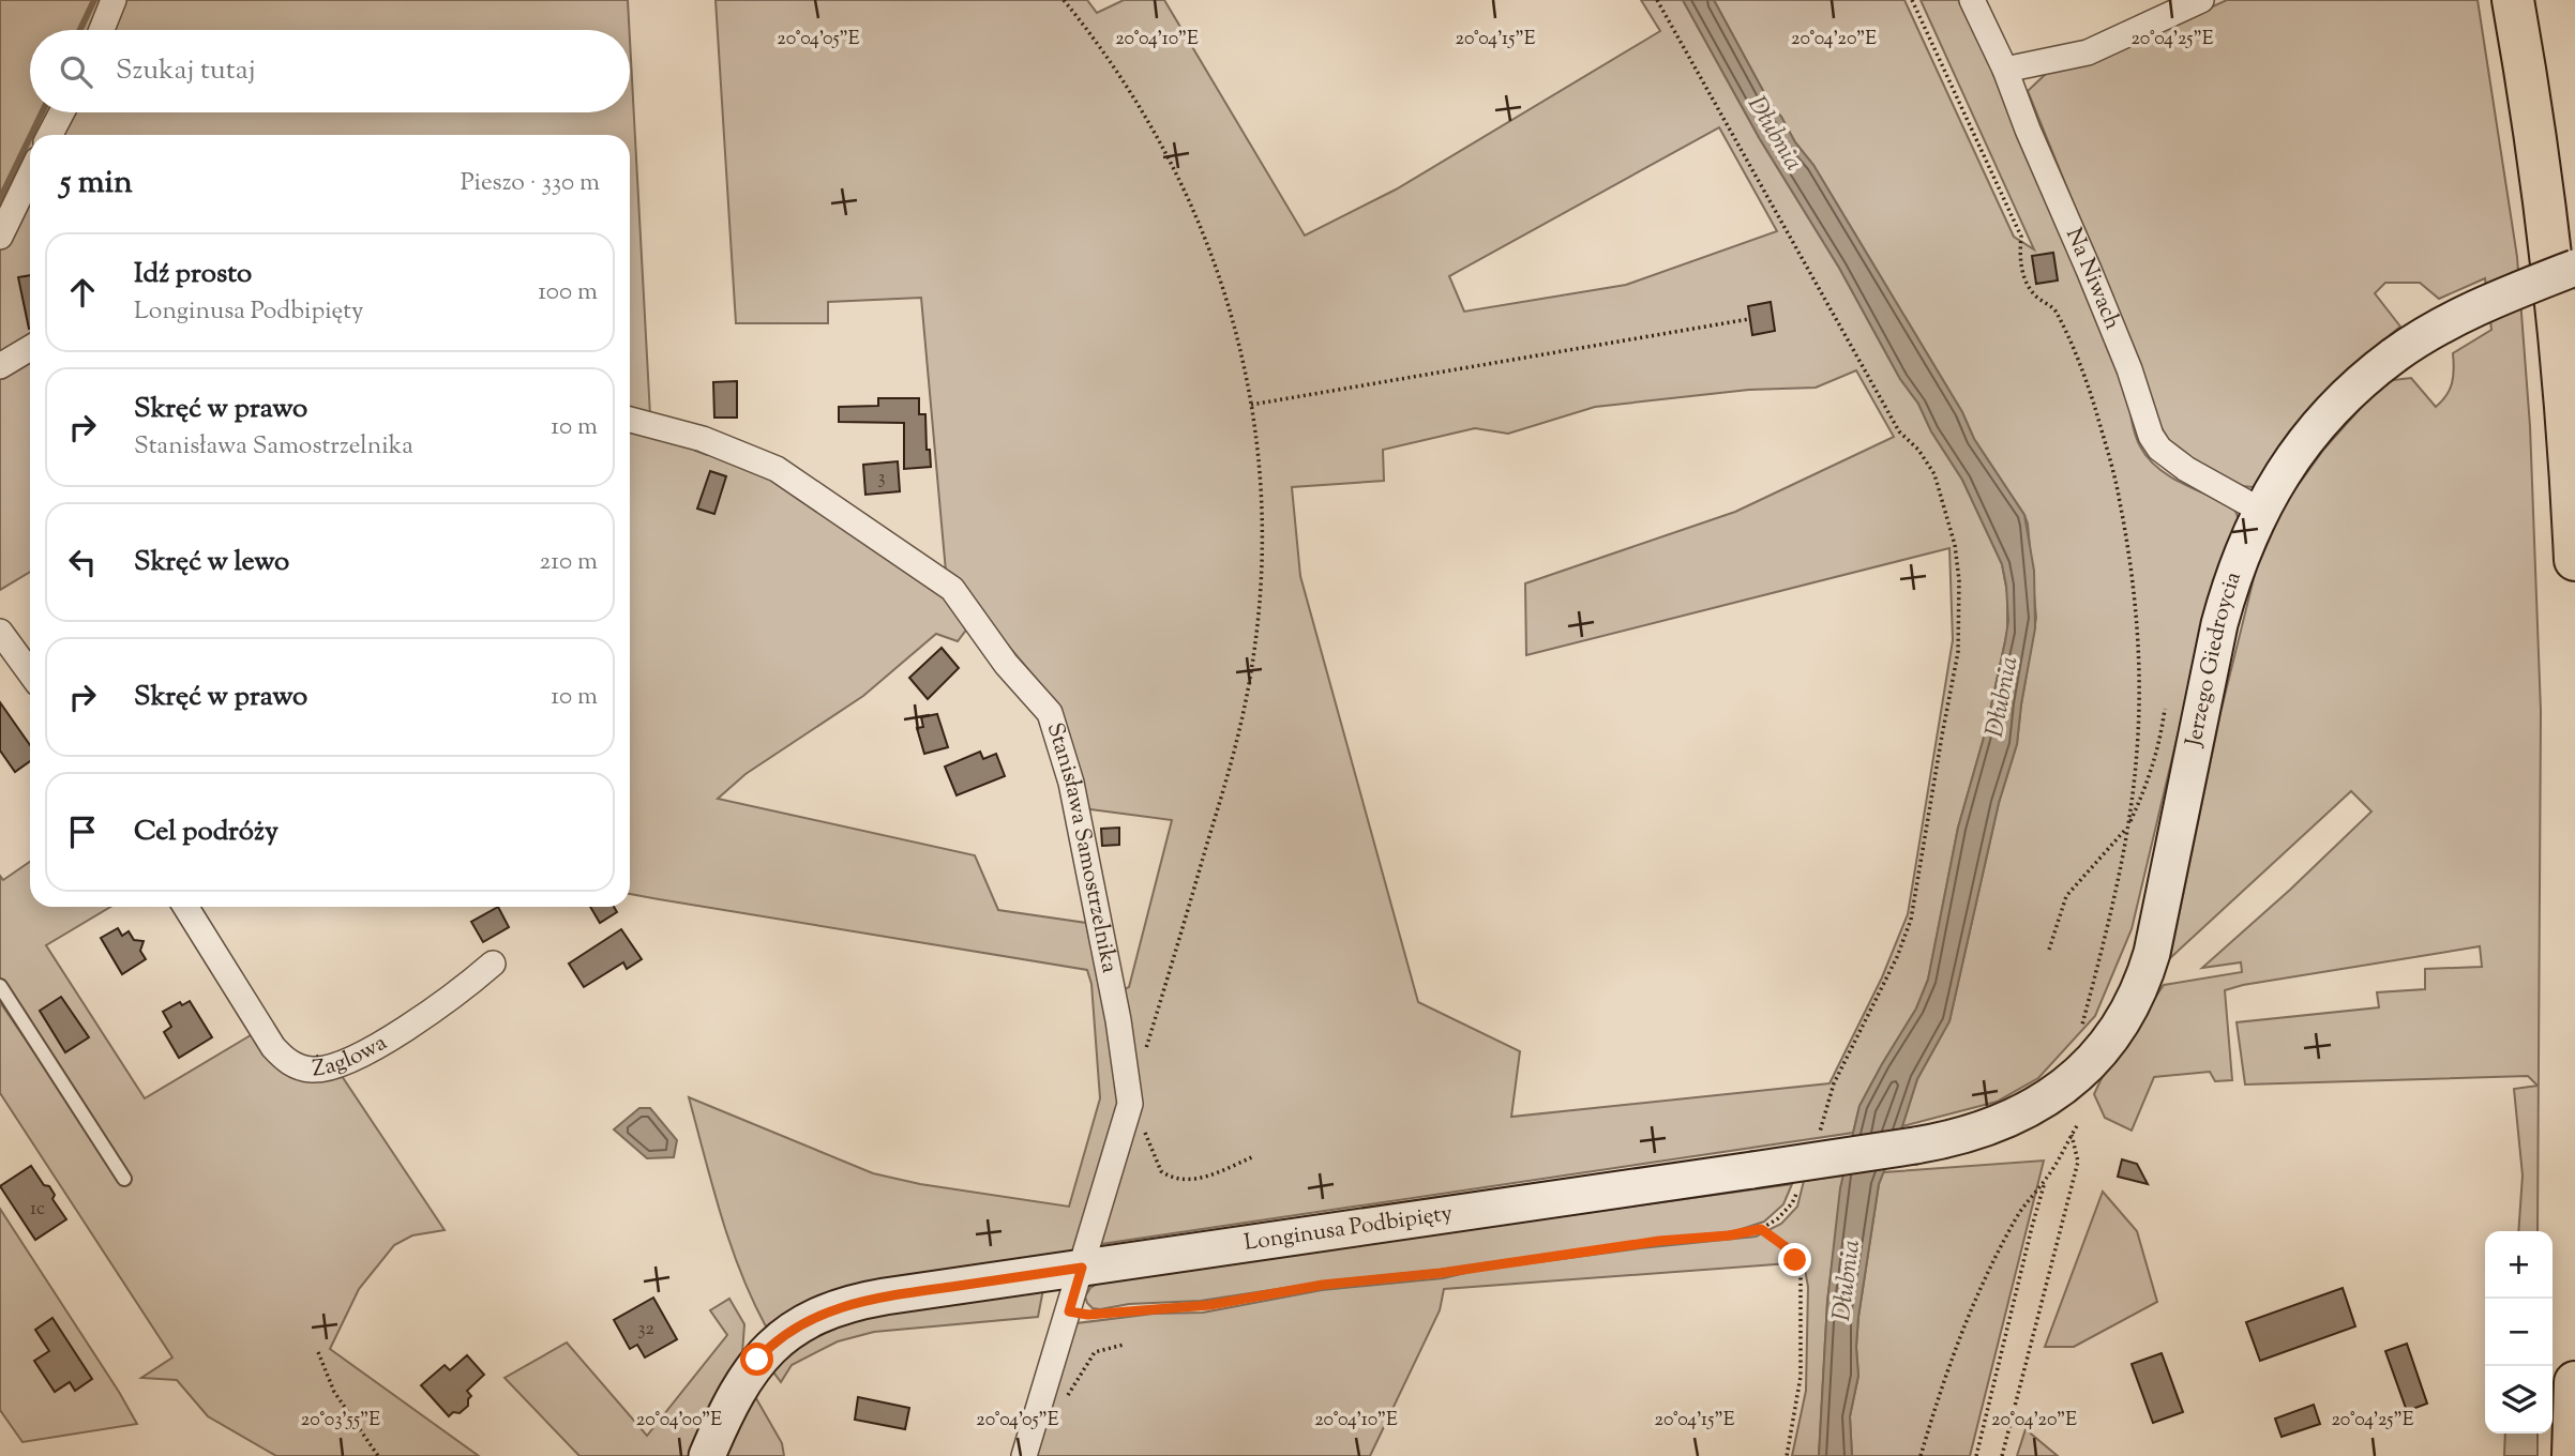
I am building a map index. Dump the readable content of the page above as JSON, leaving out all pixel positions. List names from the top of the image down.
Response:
{
  "streets": {
    "street": [
      "Na Niwach",
      "Jerzego Giedroycia",
      "Stanisława Samostrzelnika",
      "Żaglowa",
      "Longinusa Podbipięty"
    ]
  },
  "crossings": [
    ["Na Niwach", "Jerzego Giedroycia"],
    ["Jerzego Giedroycia", "Longinusa Podbipięty"],
    ["Stanisława Samostrzelnika", "Longinusa Podbipięty"]
  ],
  "water": ["Dłubnia"],
  "house_numbers": ["3", "1c", "32"],
  "page": {
    "search": "Szukaj tutaj",
    "heading": ["5 min", "Pieszo · 330 m"],
    "list": [
      ["Idź prosto", "Longinusa Podbipięty", "100 m"],
      ["Skręć w prawo", "Stanisława Samostrzelnika", "10 m"],
      ["Skręć w lewo", "210 m"],
      ["Skręć w prawo", "10 m"],
      "Cel podróży"
    ],
    "map_buttons": ["+", "−"]
  },
  "coordinates": [
    "20°04'05\"E",
    "20°04'10\"E",
    "20°04'15\"E",
    "20°04'20\"E",
    "20°04'25\"E",
    "20°03'55\"E",
    "20°04'00\"E"
  ]
}
